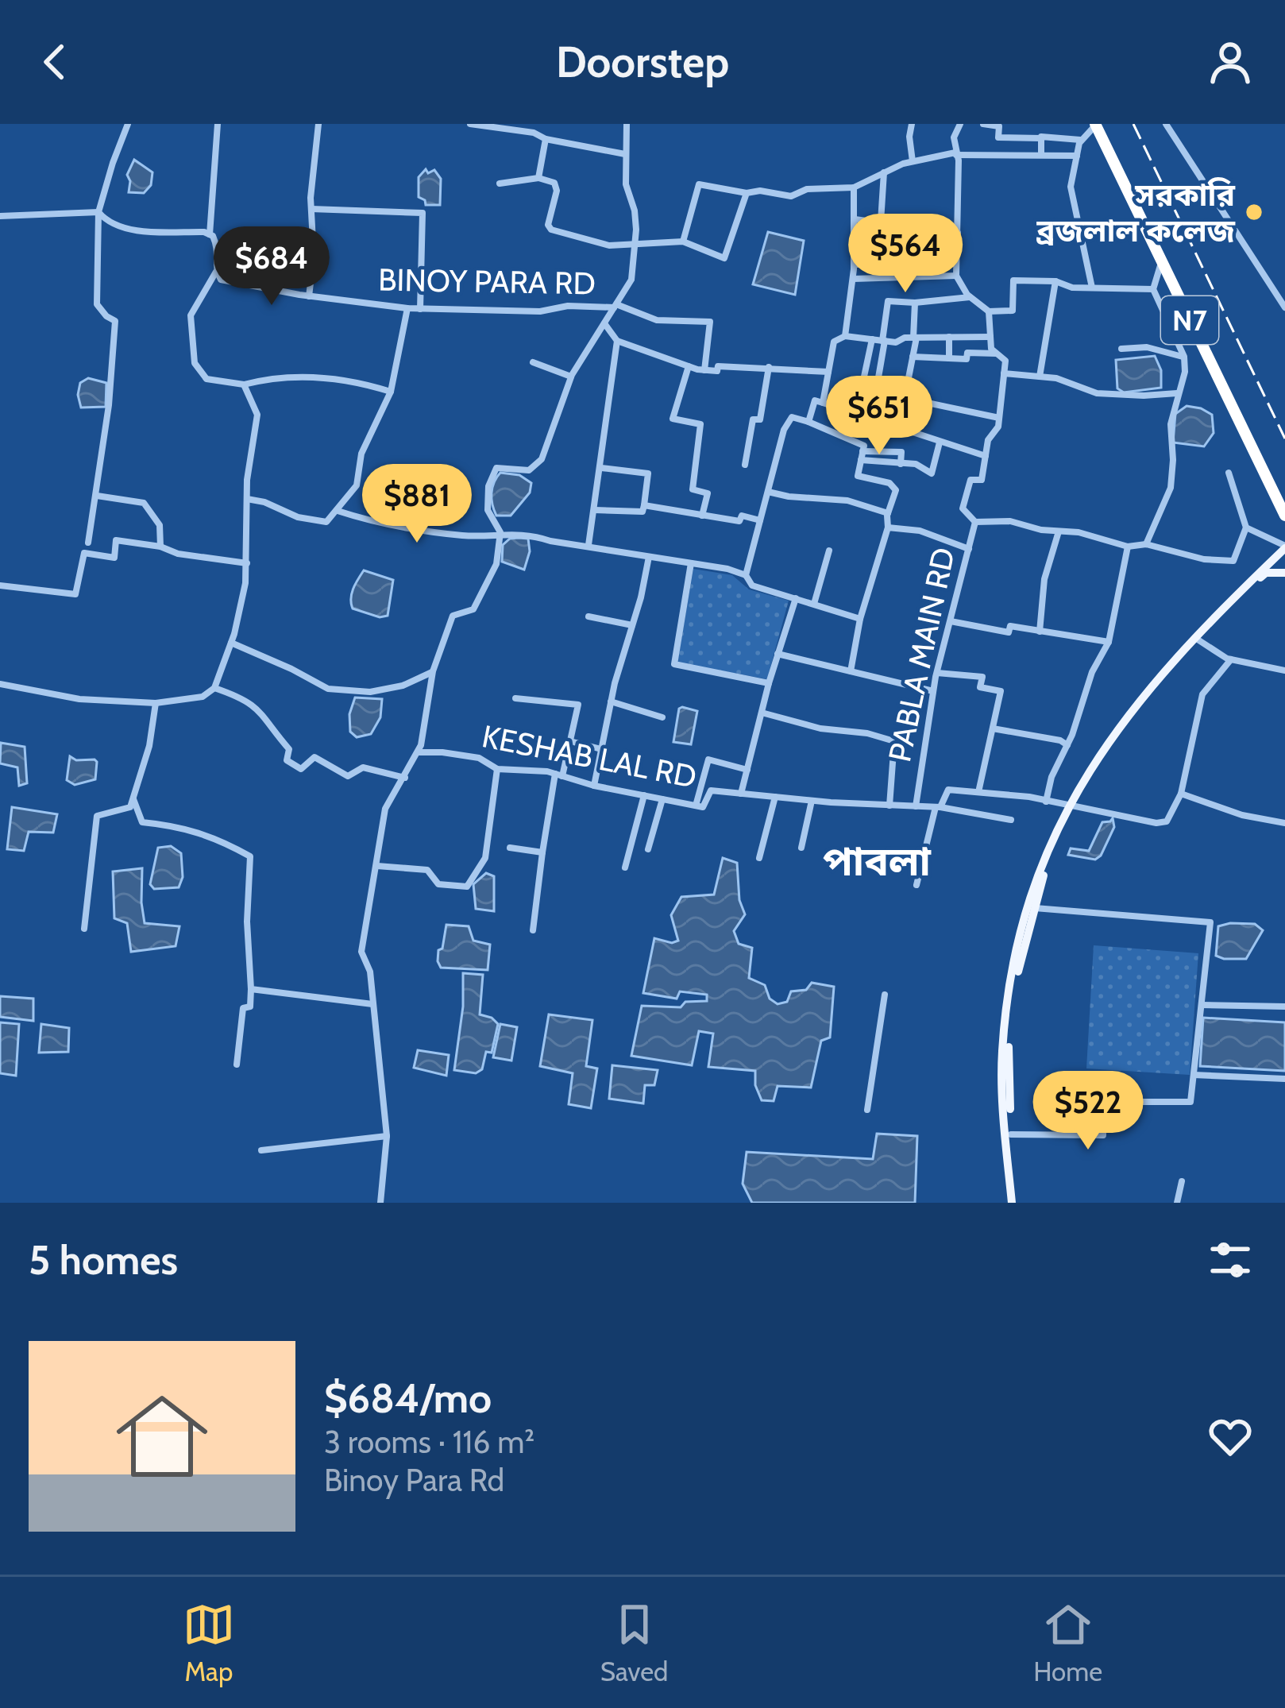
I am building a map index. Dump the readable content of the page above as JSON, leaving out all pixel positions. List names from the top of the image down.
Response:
{
  "streets": {
    "highway": ["N7"],
    "street": ["BINOY PARA RD", "PABLA MAIN RD", "KESHAB LAL RD"]
  },
  "crossings": [
    ["PABLA MAIN RD", "KESHAB LAL RD"]
  ],
  "districts": ["পাবলা"],
  "places": ["সরকারি ব্রজলাল কলেজ"],
  "page": {
    "header": "Doorstep",
    "price": [
      "$564",
      "$684",
      "$651",
      "$881",
      "$522"
    ],
    "heading": "5 homes",
    "list": [
      {
        "name": "$684/mo",
        "note": "3 rooms · 116 m² · Binoy Para Rd"
      }
    ],
    "tabs": ["Map", "Saved", "Home"]
  }
}
